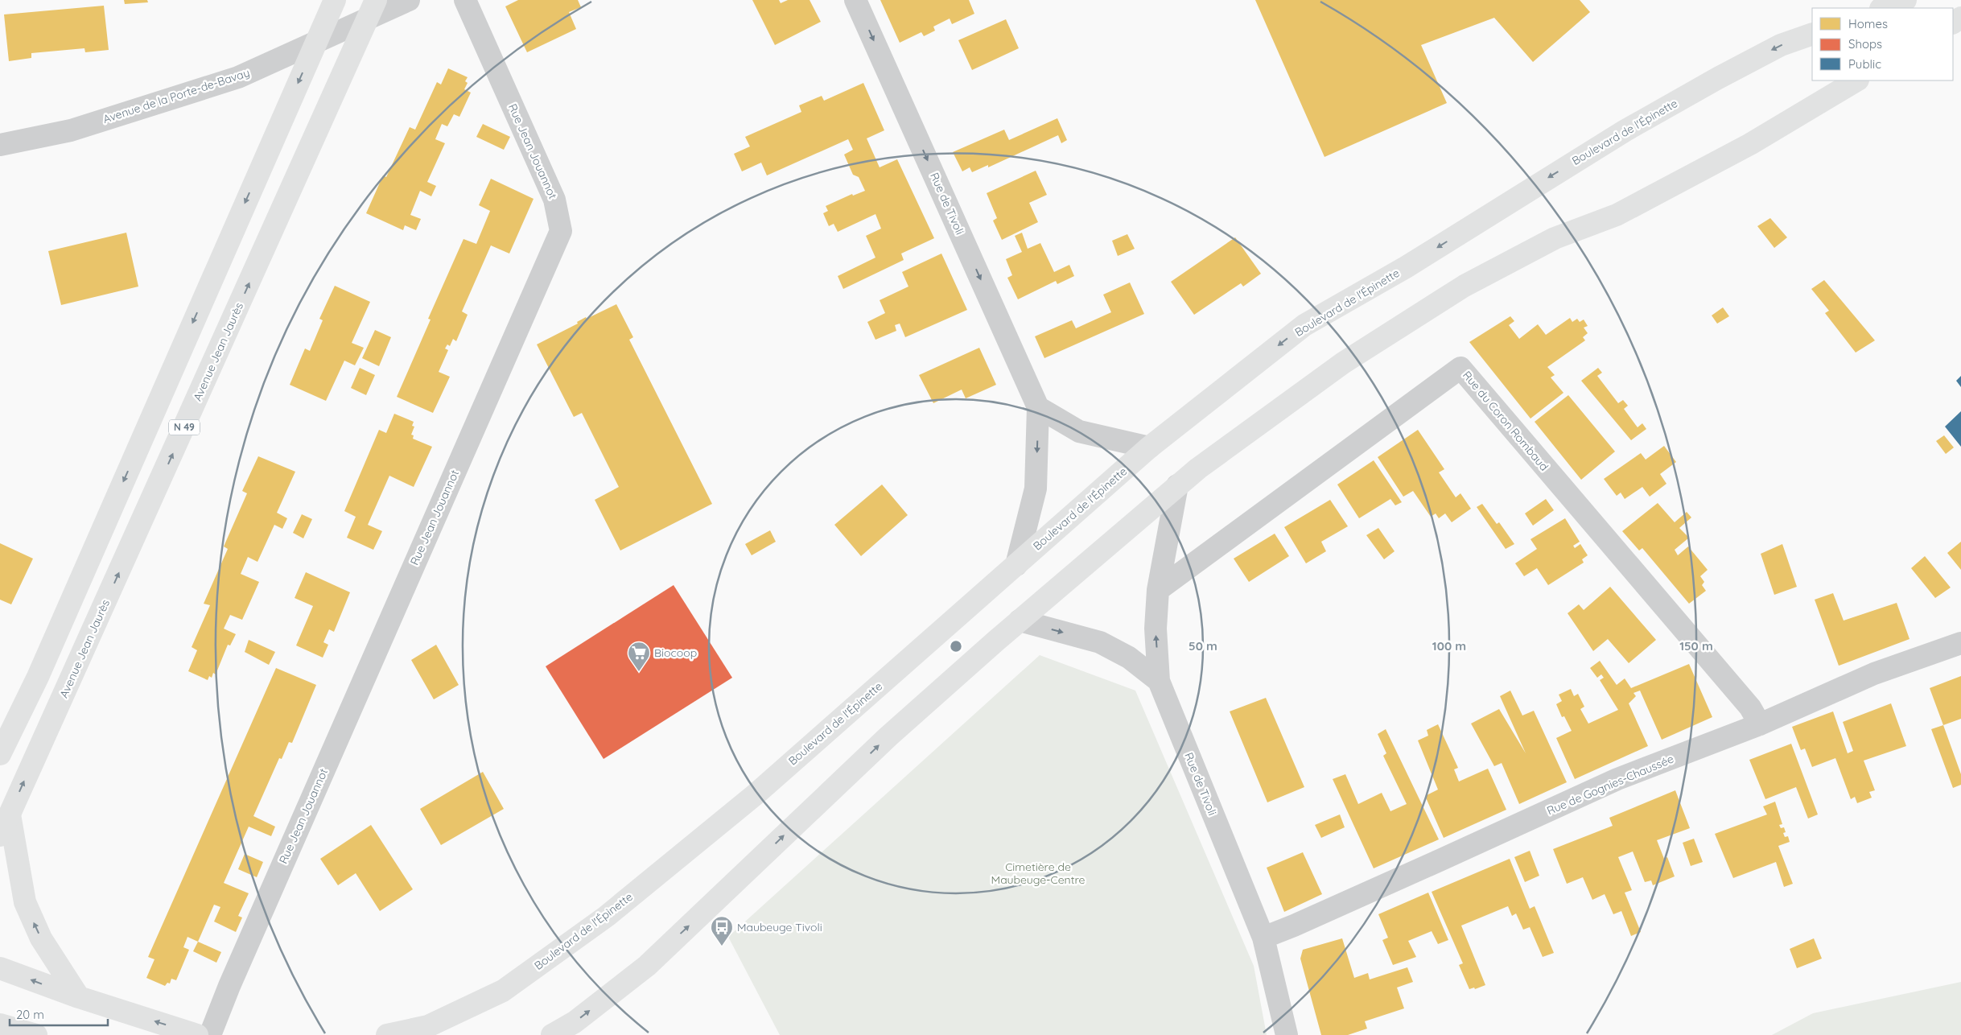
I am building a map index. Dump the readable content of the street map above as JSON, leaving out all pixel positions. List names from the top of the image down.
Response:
{
  "streets": {
    "street": [
      "Avenue de la Porte-de-Bavay",
      "Boulevard de l'Épinette",
      "Rue Jean Jouannot",
      "Rue de Tivoli",
      "Avenue Jean Jaurès",
      "Rue du Coron Rombaud",
      "N 49",
      "Rue de Gognies-Chaussée"
    ]
  },
  "crossings": [
    ["Avenue de la Porte-de-Bavay", "Avenue Jean Jaurès"],
    ["Boulevard de l'Épinette", "Rue de Tivoli"],
    ["Rue de Tivoli", "Rue de Gognies-Chaussée"],
    ["Rue du Coron Rombaud", "Rue de Gognies-Chaussée"]
  ],
  "one_way": ["Rue de Tivoli"],
  "parks": ["Cimetière de Maubeuge-Centre"],
  "places": {
    "supermarket": ["Biocoop"],
    "bus stop": ["Maubeuge Tivoli"]
  },
  "legend": ["Homes", "Shops", "Public"],
  "scale_bar": "20 m",
  "rings": ["50 m", "100 m", "150 m"]
}
